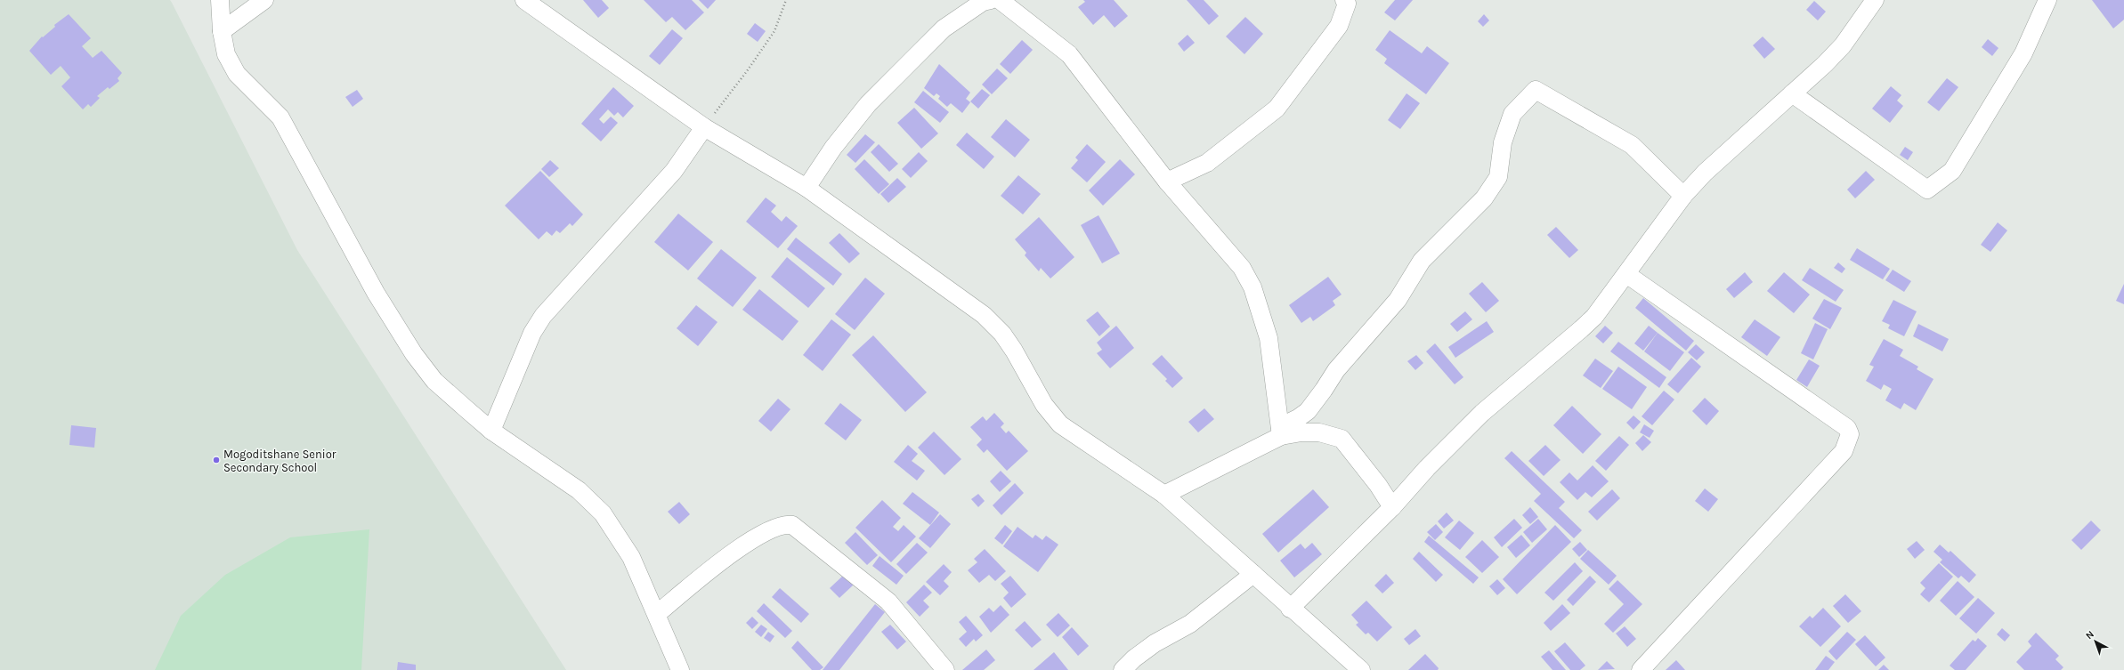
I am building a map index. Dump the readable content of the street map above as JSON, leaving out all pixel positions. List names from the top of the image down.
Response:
{
  "places": ["Mogoditshane Senior Secondary School"],
  "north": "top left"
}
